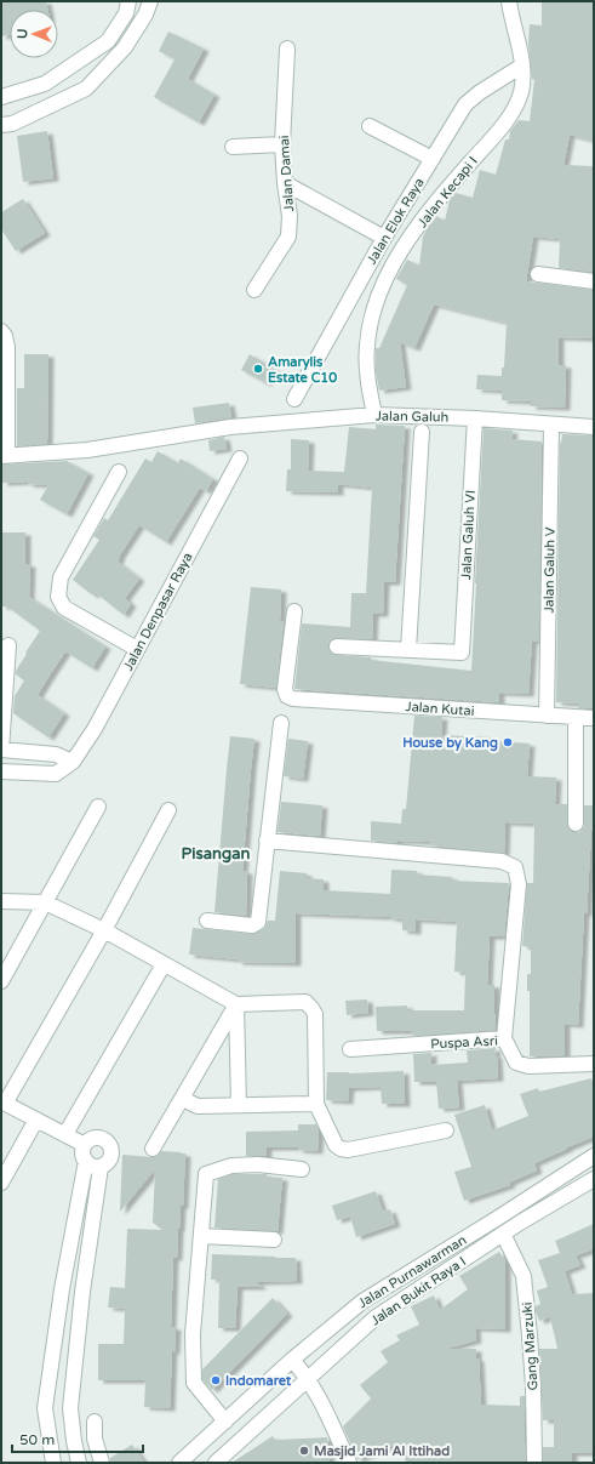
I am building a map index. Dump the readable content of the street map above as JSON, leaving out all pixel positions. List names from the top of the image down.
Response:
{
  "streets": {
    "street": [
      "Jalan Damai",
      "Jalan Kecapi I",
      "Jalan Elok Raya",
      "Jalan Galuh",
      "Jalan Galuh VI",
      "Jalan Galuh V",
      "Jalan Denpasar Raya",
      "Jalan Kutai",
      "Puspa Asri",
      "Jalan Purnawarman",
      "Jalan Bukit Raya I",
      "Gang Marzuki"
    ]
  },
  "crossings": [
    ["Jalan Kecapi I", "Jalan Elok Raya"],
    ["Jalan Kecapi I", "Jalan Galuh"],
    ["Jalan Galuh", "Jalan Galuh VI"],
    ["Jalan Galuh", "Jalan Galuh V"],
    ["Jalan Galuh V", "Jalan Kutai"],
    ["Jalan Purnawarman", "Jalan Bukit Raya I"],
    ["Jalan Bukit Raya I", "Gang Marzuki"]
  ],
  "districts": ["Pisangan"],
  "places": [
    "Amarylis Estate C10",
    "House by Kang",
    "Indomaret",
    "Masjid Jami Al Ittihad"
  ],
  "scale_bar": "50 m",
  "north": "left"
}
